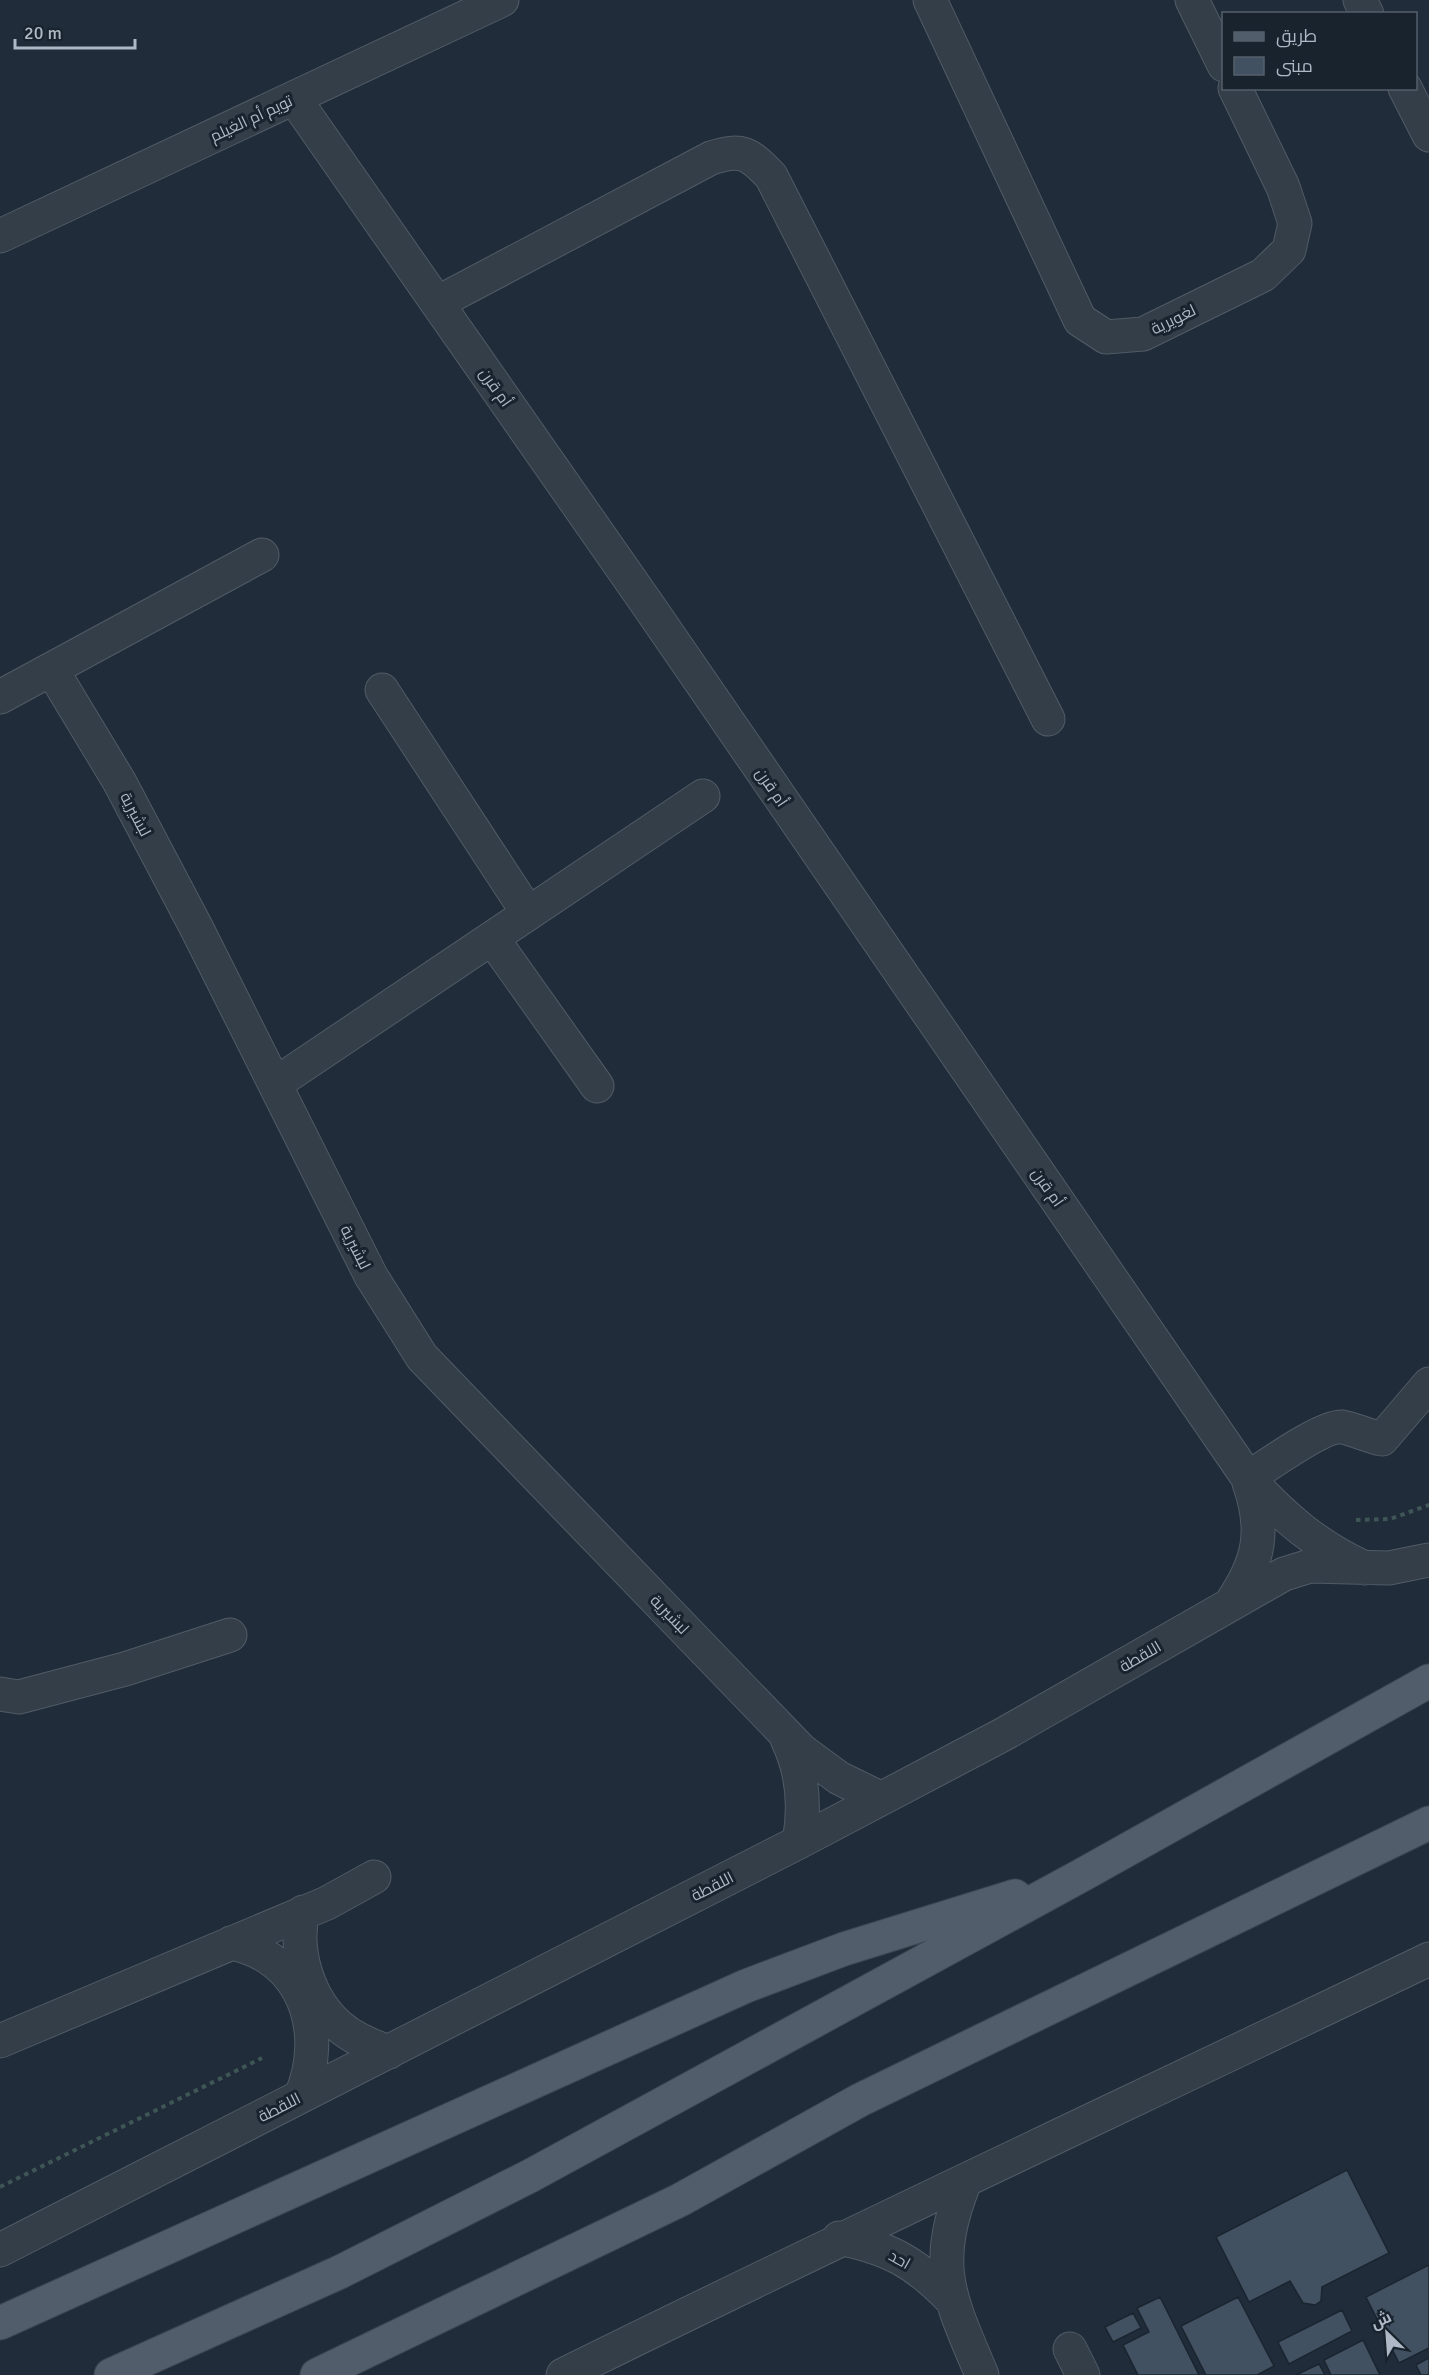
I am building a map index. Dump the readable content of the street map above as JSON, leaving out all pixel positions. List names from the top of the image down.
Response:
{
  "streets": {
    "street": [
      "تويم أم الغيلم",
      "لغويرية",
      "أم قرن",
      "لبشيرية",
      "اللقطة",
      "احد"
    ]
  },
  "crossings": [
    ["تويم أم الغيلم", "أم قرن"],
    ["أم قرن", "اللقطة"],
    ["لبشيرية", "اللقطة"]
  ],
  "legend": ["طريق", "مبنى"],
  "scale_bar": "20 m",
  "north": "top left"
}
